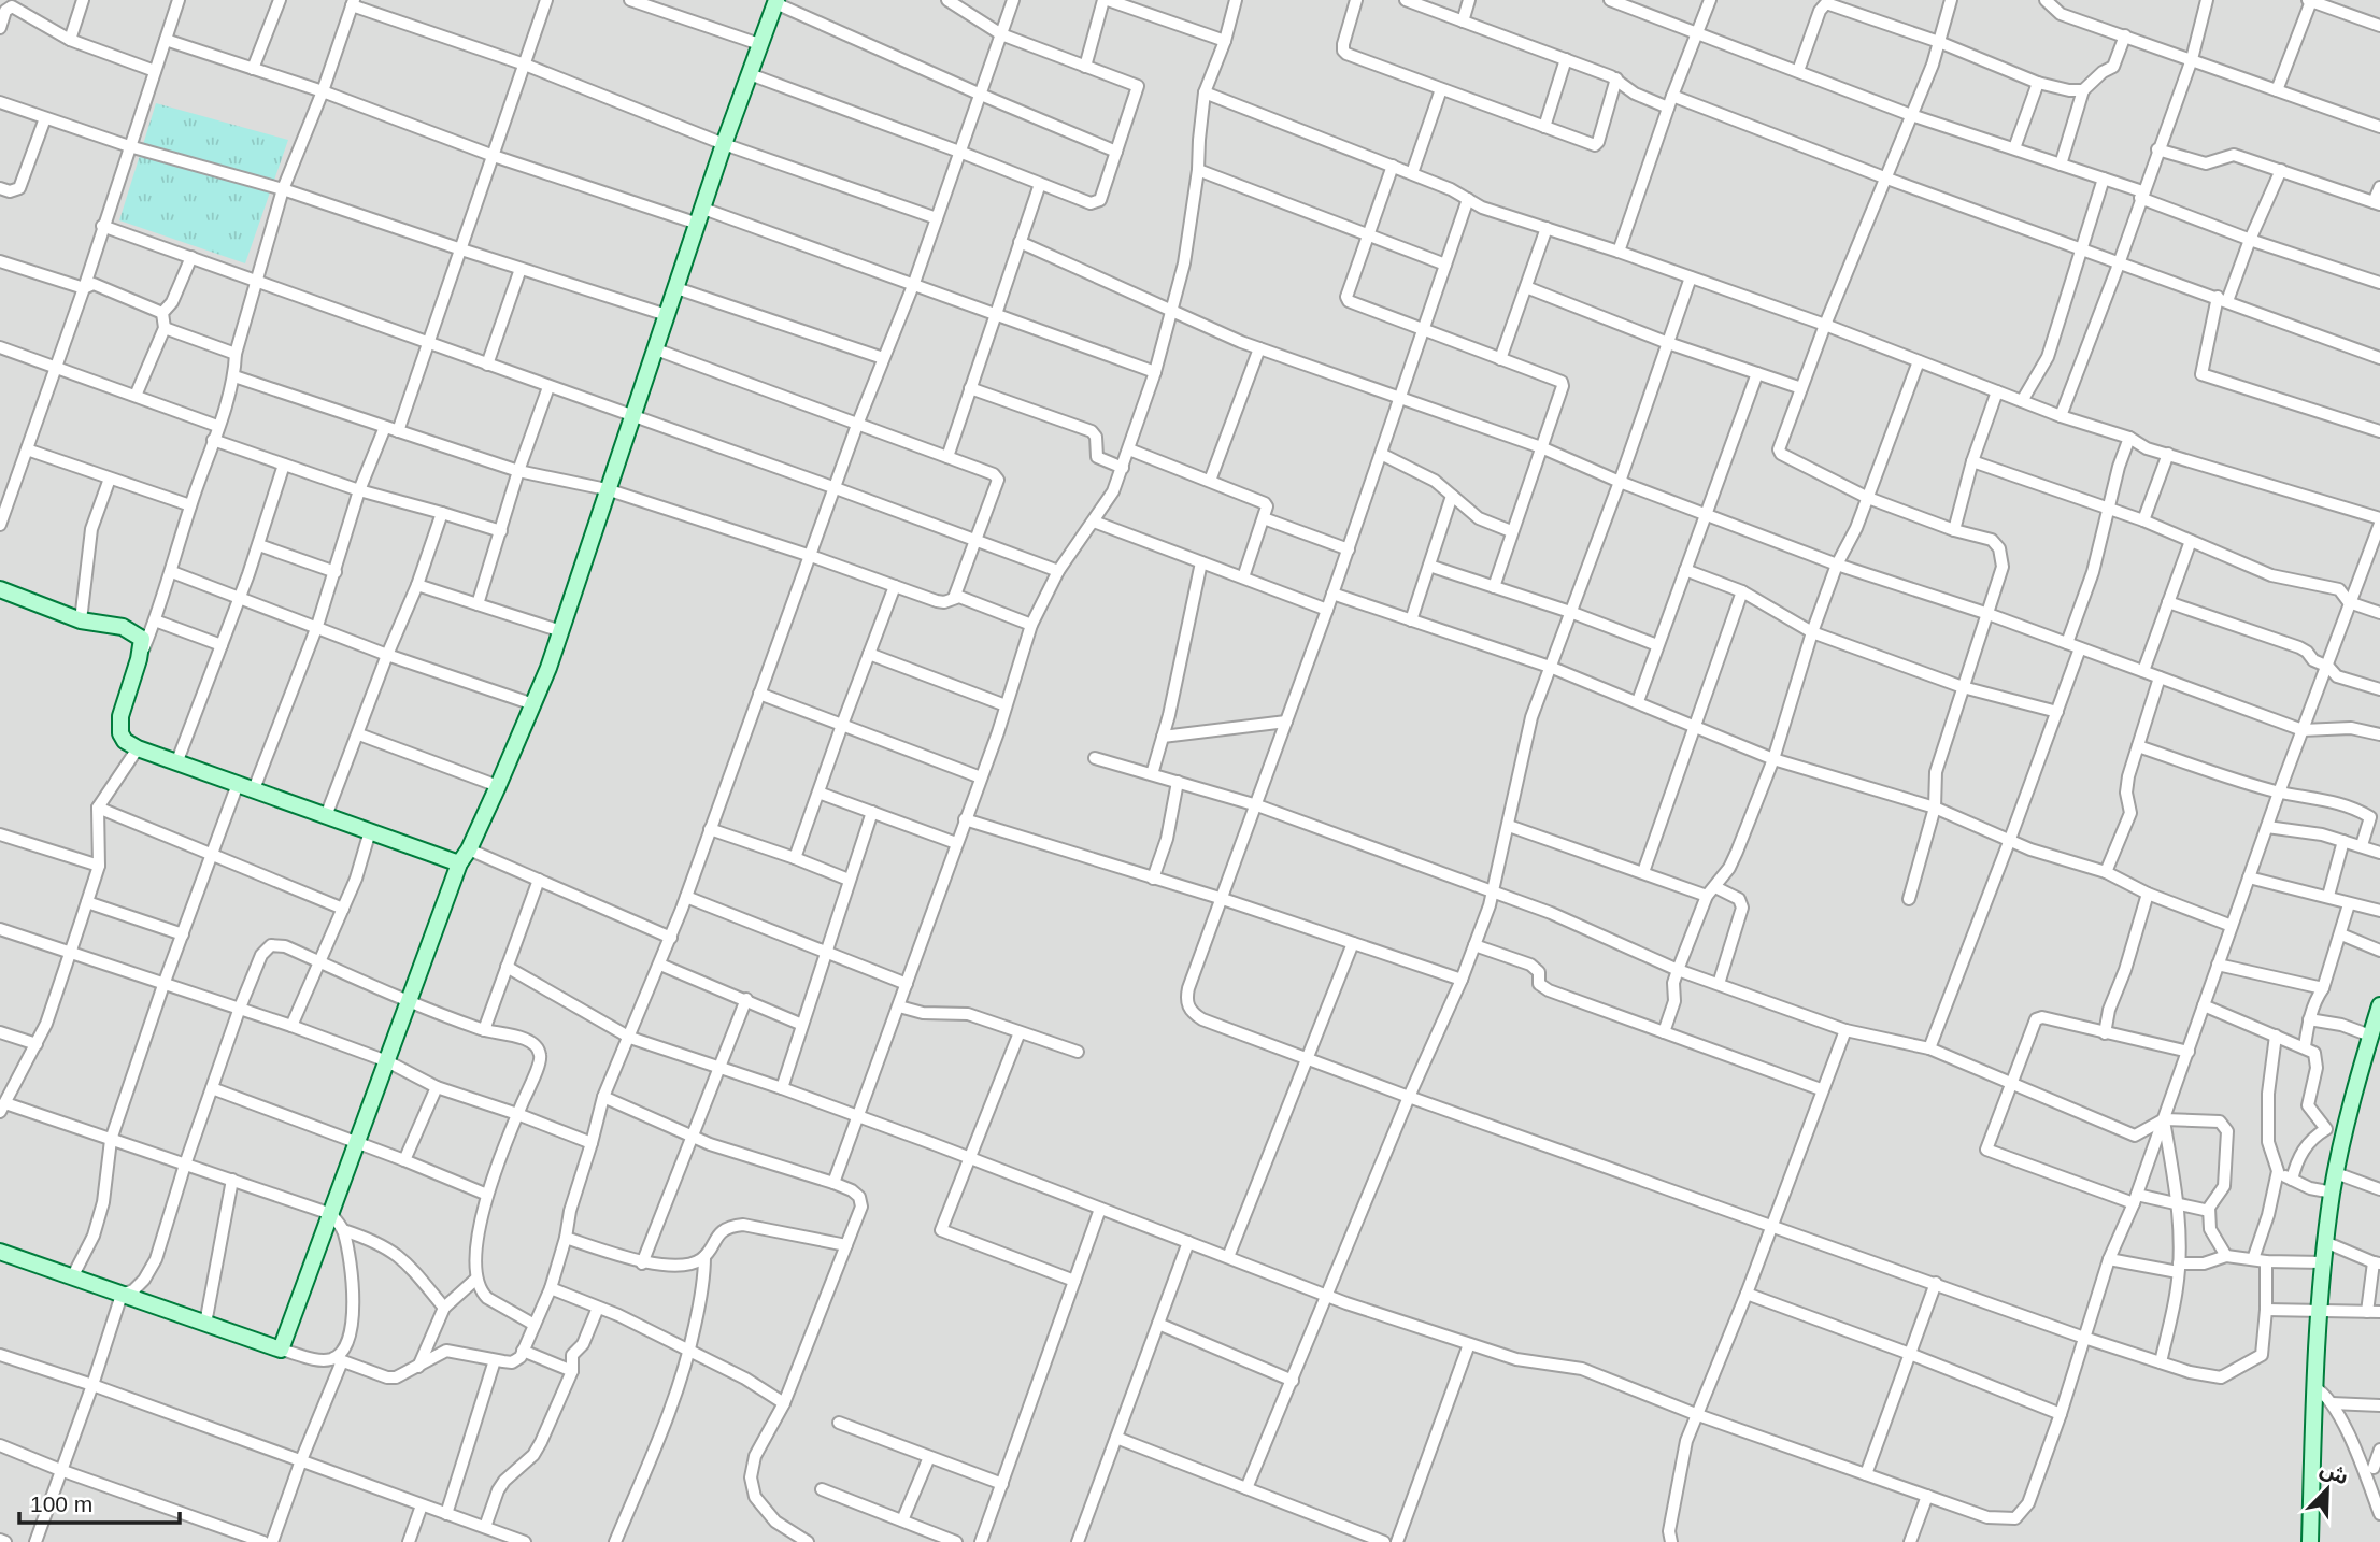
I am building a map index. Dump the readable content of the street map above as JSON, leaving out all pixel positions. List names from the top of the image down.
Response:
{
  "scale_bar": "100 m",
  "north": "top right"
}
